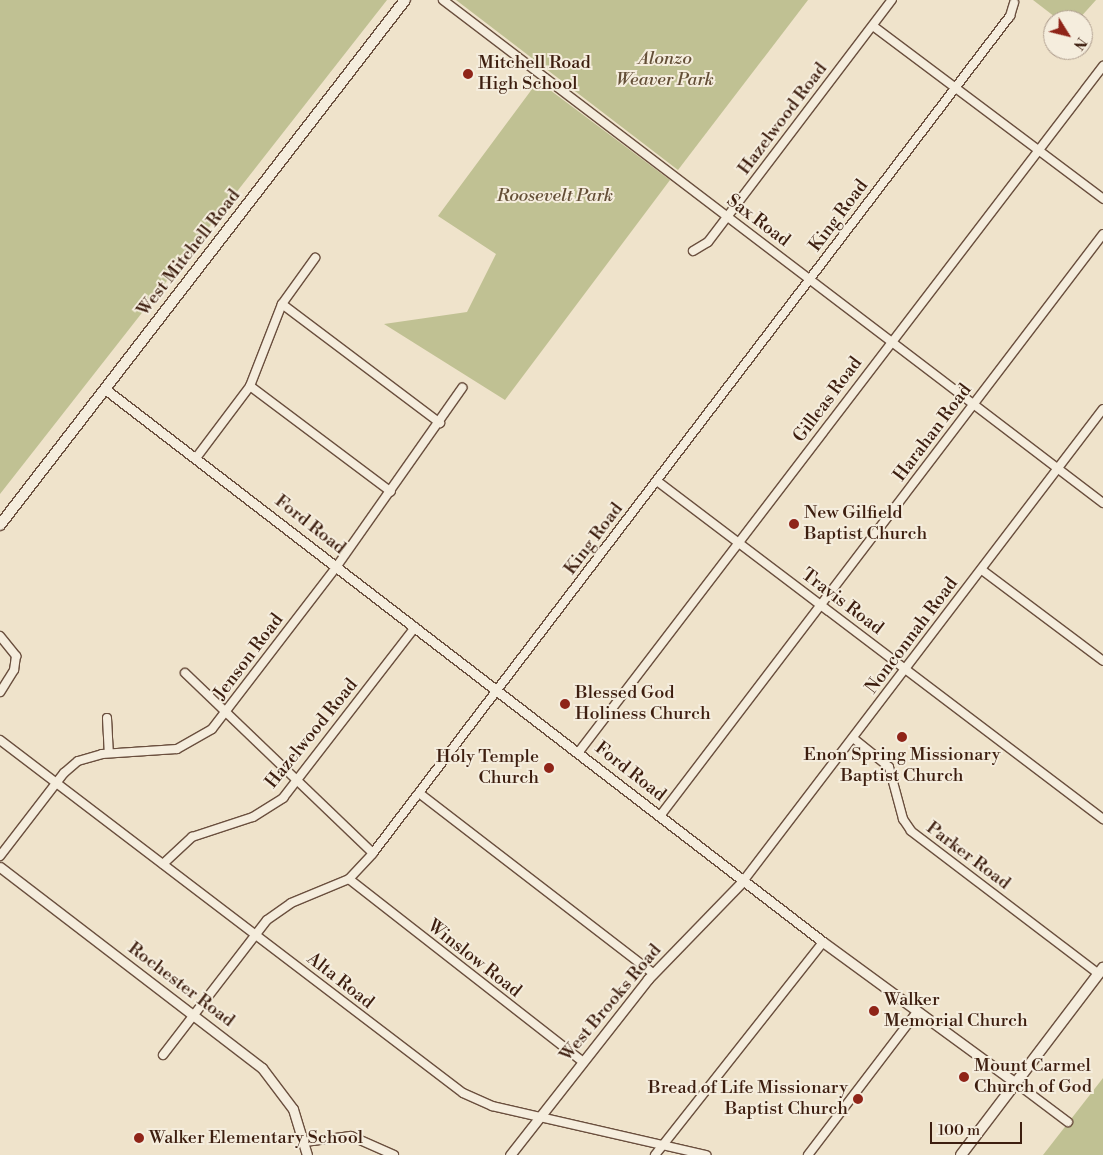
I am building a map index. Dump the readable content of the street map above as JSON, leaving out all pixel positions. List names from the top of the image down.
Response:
{
  "streets": {
    "main road": ["West Mitchell Road"],
    "street": [
      "Hazelwood Road",
      "King Road",
      "Sax Road",
      "Gilleas Road",
      "Harahan Road",
      "Ford Road",
      "Travis Road",
      "Nonconnah Road",
      "Jenson Road",
      "Parker Road",
      "Winslow Road",
      "Alta Road",
      "Rochester Road",
      "West Brooks Road"
    ]
  },
  "crossings": [
    ["Hazelwood Road", "Sax Road"],
    ["Hazelwood Road", "Ford Road"],
    ["Hazelwood Road", "Alta Road"],
    ["King Road", "Sax Road"],
    ["King Road", "Ford Road"],
    ["King Road", "Travis Road"],
    ["King Road", "Winslow Road"],
    ["King Road", "Alta Road"],
    ["King Road", "Rochester Road"],
    ["Sax Road", "Gilleas Road"],
    ["Sax Road", "Harahan Road"],
    ["Sax Road", "Nonconnah Road"],
    ["West Mitchell Road", "Ford Road"],
    ["Gilleas Road", "Ford Road"],
    ["Gilleas Road", "Travis Road"],
    ["Harahan Road", "Ford Road"],
    ["Harahan Road", "Travis Road"],
    ["Ford Road", "Nonconnah Road"],
    ["Ford Road", "Jenson Road"],
    ["Ford Road", "West Brooks Road"],
    ["Travis Road", "Nonconnah Road"],
    ["Nonconnah Road", "Parker Road"],
    ["Nonconnah Road", "West Brooks Road"],
    ["Jenson Road", "Alta Road"],
    ["Winslow Road", "West Brooks Road"],
    ["Alta Road", "West Brooks Road"]
  ],
  "parks": ["Alonzo Weaver Park", "Roosevelt Park"],
  "places": [
    "Mitchell Road High School",
    "New Gilfield Baptist Church",
    "Blessed God Holiness Church",
    "Enon Spring Missionary Baptist Church",
    "Holy Temple Church",
    "Walker Memorial Church",
    "Mount Carmel Church of God",
    "Bread of Life Missionary Baptist Church",
    "Walker Elementary School"
  ],
  "scale_bar": "100 m",
  "north": "bottom right"
}
